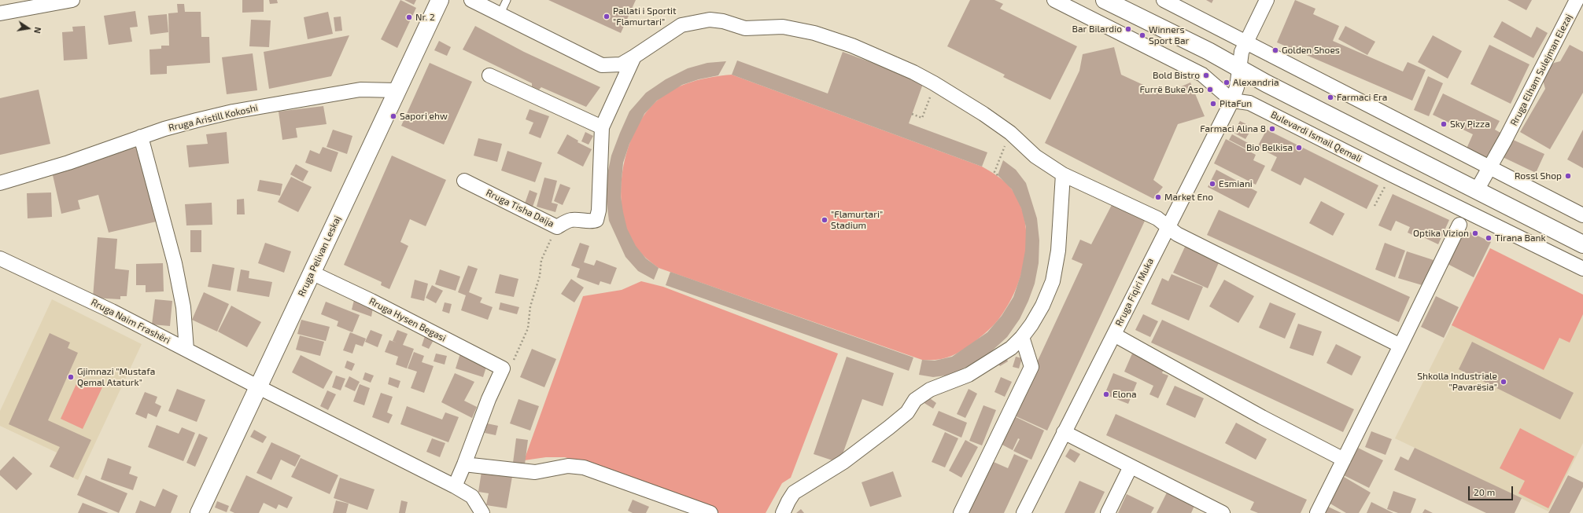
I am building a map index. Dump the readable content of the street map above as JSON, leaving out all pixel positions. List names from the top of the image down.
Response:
{
  "streets": {
    "main road": ["Rruga Pelivan Leskaj"],
    "street": [
      "Rruga Elham Sulejman Elezaj",
      "Rruga Aristill Kokoshi",
      "Bulevardi Ismail Qemali",
      "Rruga Tisha Daija",
      "Rruga Fiqiri Muka",
      "Rruga Hysen Begasi",
      "Rruga Naim Frashëri"
    ]
  },
  "crossings": [
    ["Rruga Aristill Kokoshi", "Rruga Pelivan Leskaj"],
    ["Bulevardi Ismail Qemali", "Rruga Fiqiri Muka"],
    ["Rruga Pelivan Leskaj", "Rruga Hysen Begasi"],
    ["Rruga Pelivan Leskaj", "Rruga Naim Frashëri"]
  ],
  "places": [
    "Pallati i Sportit \"Flamurtari\"",
    "Nr. 2",
    "Bar Bilardio",
    "Winners Sport Bar",
    "Golden Shoes",
    "Bold Bistro",
    "Alexandria",
    "Furrë Buke Aso",
    "Farmaci Era",
    "PitaFun",
    "Sapori ehw",
    "Sky Pizza",
    "Farmaci Alina 8",
    "Bio Belkisa",
    "Rossl Shop",
    "Esmiani",
    "Market Eno",
    "\"Flamurtari\" Stadium",
    "Optika Vizion",
    "Tirana Bank",
    "Gjimnazi \"Mustafa Qemal Ataturk\"",
    "Shkolla Industriale \"Pavarësia\"",
    "Elona"
  ],
  "scale_bar": "20 m",
  "north": "right"
}
